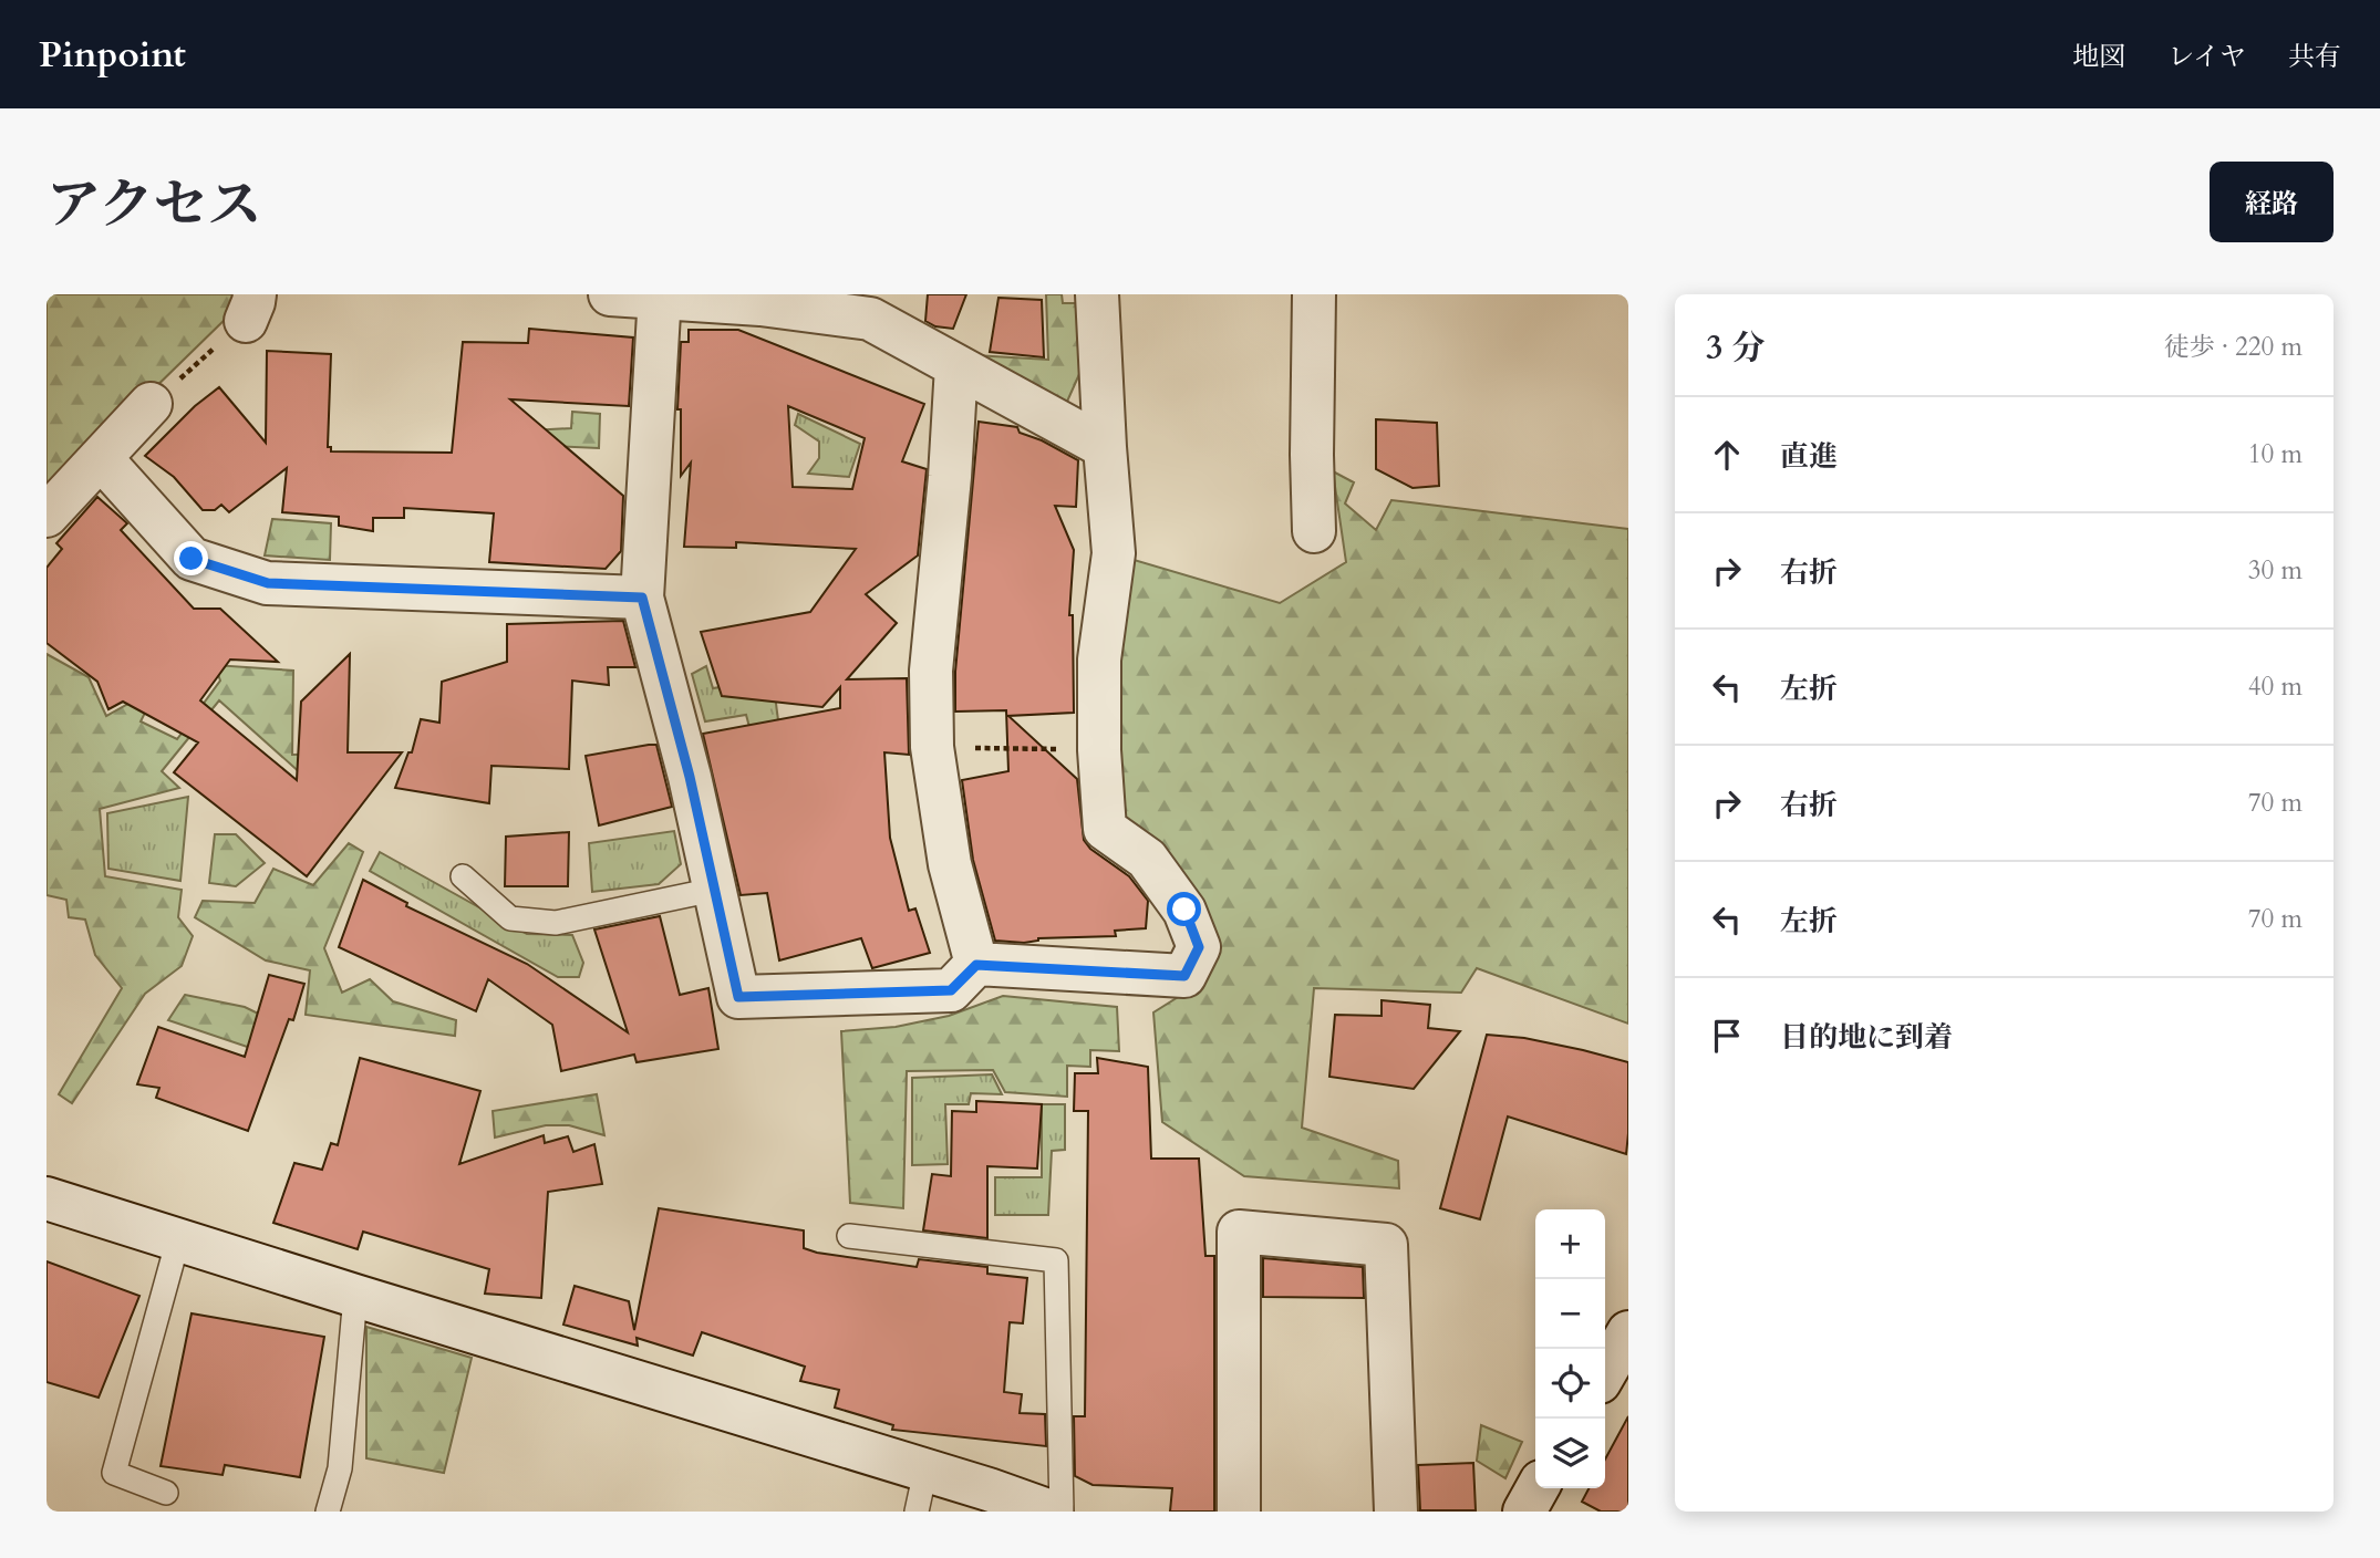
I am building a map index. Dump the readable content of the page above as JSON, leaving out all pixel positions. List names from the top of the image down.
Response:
{
  "page": {
    "header": "Pinpoint",
    "nav": ["地図", "レイヤ", "共有"],
    "title": "アクセス",
    "buttons": "経路",
    "heading": ["3 分", "徒歩 · 220 m"],
    "list": [
      ["直進", "10 m"],
      ["右折", "30 m"],
      ["左折", "40 m"],
      ["右折", "70 m"],
      ["左折", "70 m"],
      "目的地に到着"
    ],
    "map_buttons": ["+", "−"]
  }
}
